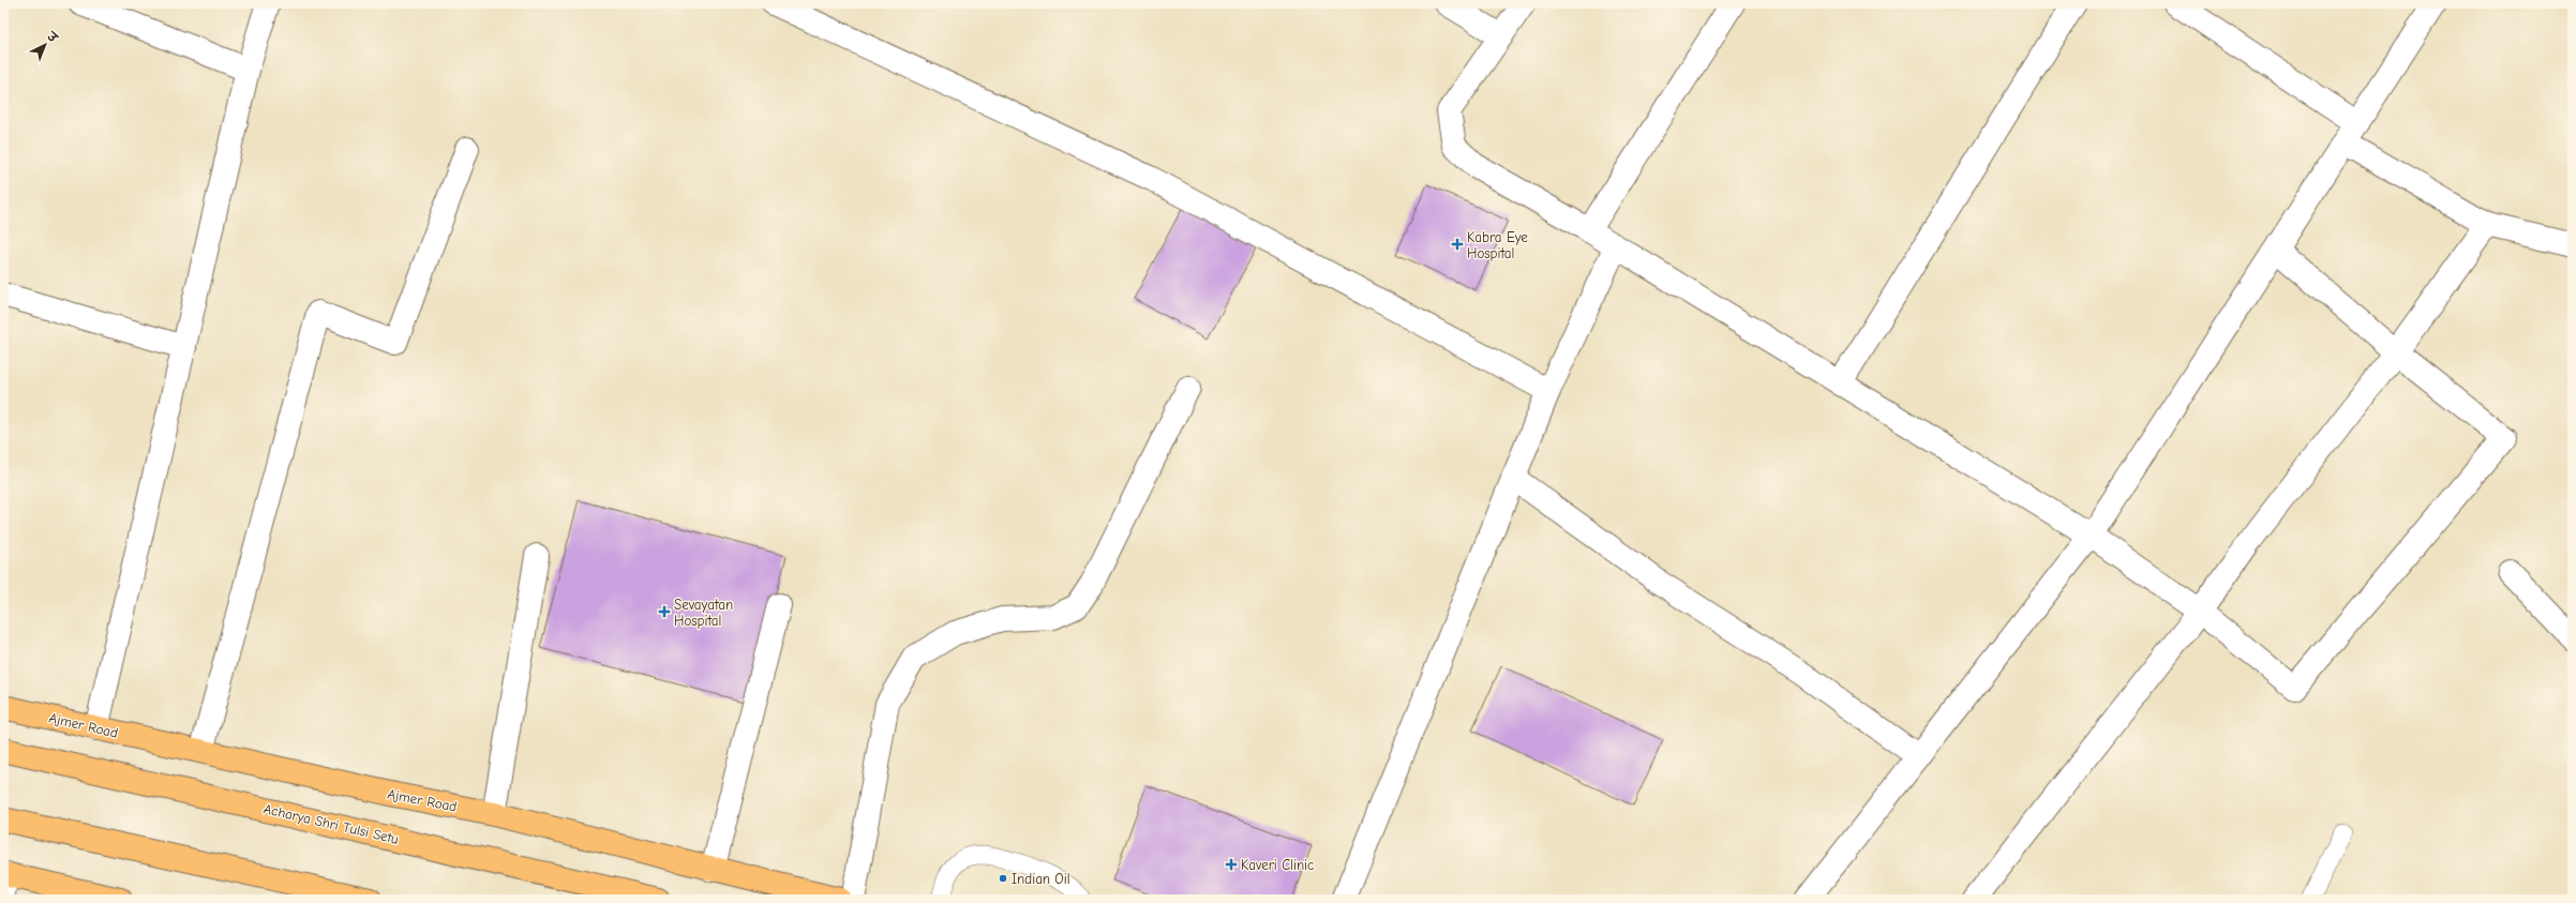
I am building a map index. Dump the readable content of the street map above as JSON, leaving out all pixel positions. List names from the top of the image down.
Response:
{
  "streets": {
    "highway": ["Ajmer Road", "Acharya Shri Tulsi Setu"]
  },
  "places": {
    "health": ["Kabra Eye Hospital", "Sevayatan Hospital", "Kaveri Clinic"],
    "other": ["Indian Oil"]
  },
  "north": "top right"
}
